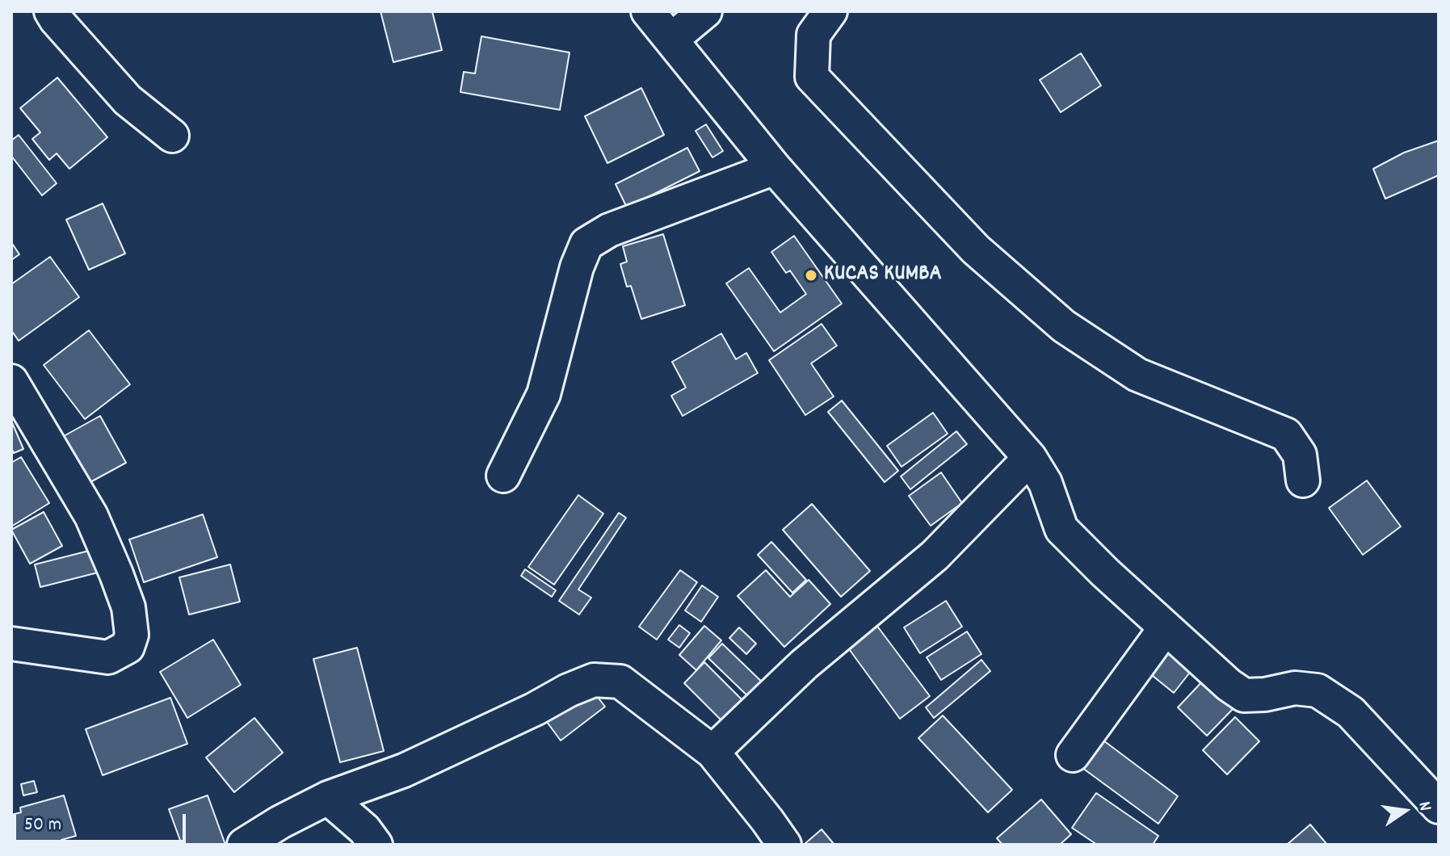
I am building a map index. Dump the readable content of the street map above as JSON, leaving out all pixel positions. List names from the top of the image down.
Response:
{
  "places": ["KUCAS KUMBA"],
  "scale_bar": "50 m",
  "north": "right"
}
